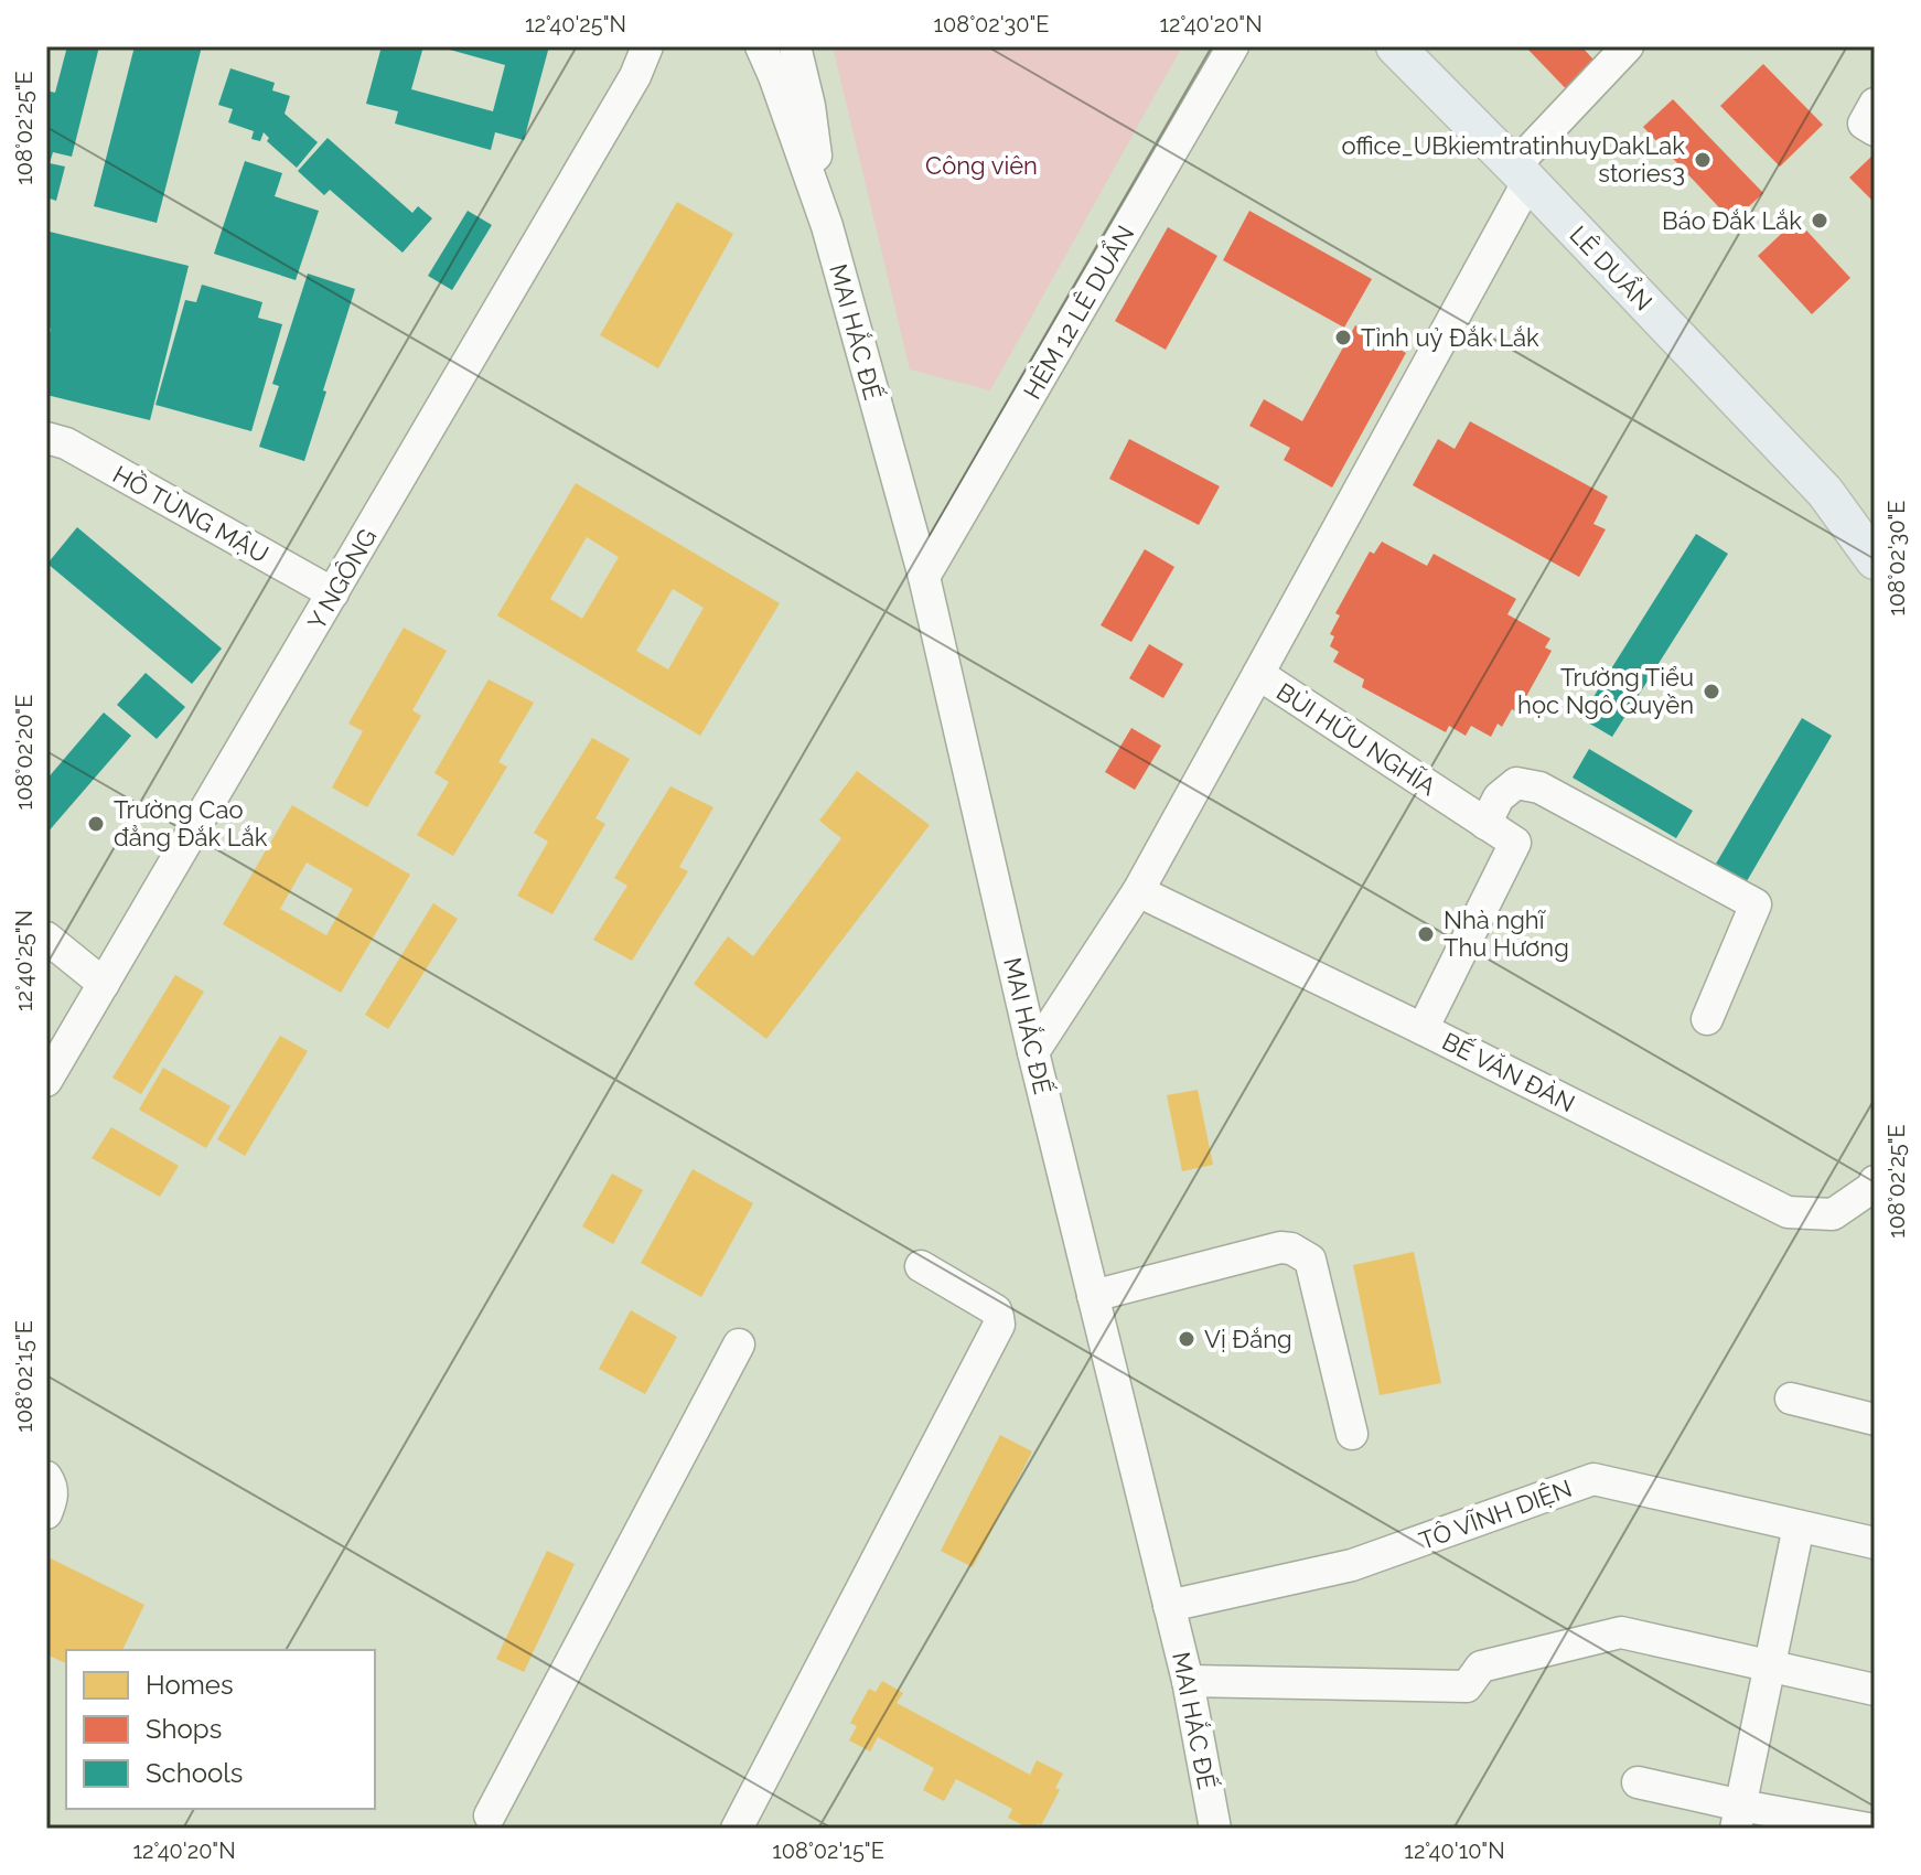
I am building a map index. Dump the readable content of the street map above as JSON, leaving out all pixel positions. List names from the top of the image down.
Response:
{
  "streets": {
    "main road": ["LÊ DUẨN"],
    "street": [
      "HẺM 12 LÊ DUẨN",
      "MAI HẮC ĐẾ",
      "HỒ TÙNG MẬU",
      "Y NGÔNG",
      "BÙI HỮU NGHĨA",
      "BẾ VĂN ĐÀN",
      "TÔ VĨNH DIỆN"
    ]
  },
  "crossings": [
    ["HẺM 12 LÊ DUẨN", "MAI HẮC ĐẾ"],
    ["MAI HẮC ĐẾ", "BÙI HỮU NGHĨA"],
    ["MAI HẮC ĐẾ", "TÔ VĨNH DIỆN"],
    ["HỒ TÙNG MẬU", "Y NGÔNG"],
    ["BÙI HỮU NGHĨA", "BẾ VĂN ĐÀN"]
  ],
  "parks": ["Công viên"],
  "places": [
    "office_UBkiemtratinhuyDakLak stories3",
    "Báo Đắk Lắk",
    "Tỉnh uỷ Đắk Lắk",
    "Trường Tiểu học Ngô Quyền",
    "Trường Cao đẳng Đắk Lắk",
    "Nhà nghĩ Thu Hương",
    "Vị Đắng"
  ],
  "legend": ["Homes", "Shops", "Schools"],
  "coordinates": [
    "12°40'25\"N",
    "108°02'30\"E",
    "12°40'20\"N",
    "108°02'25\"E",
    "108°02'20\"E",
    "108°02'15\"E",
    "12°40'10\"N"
  ]
}
